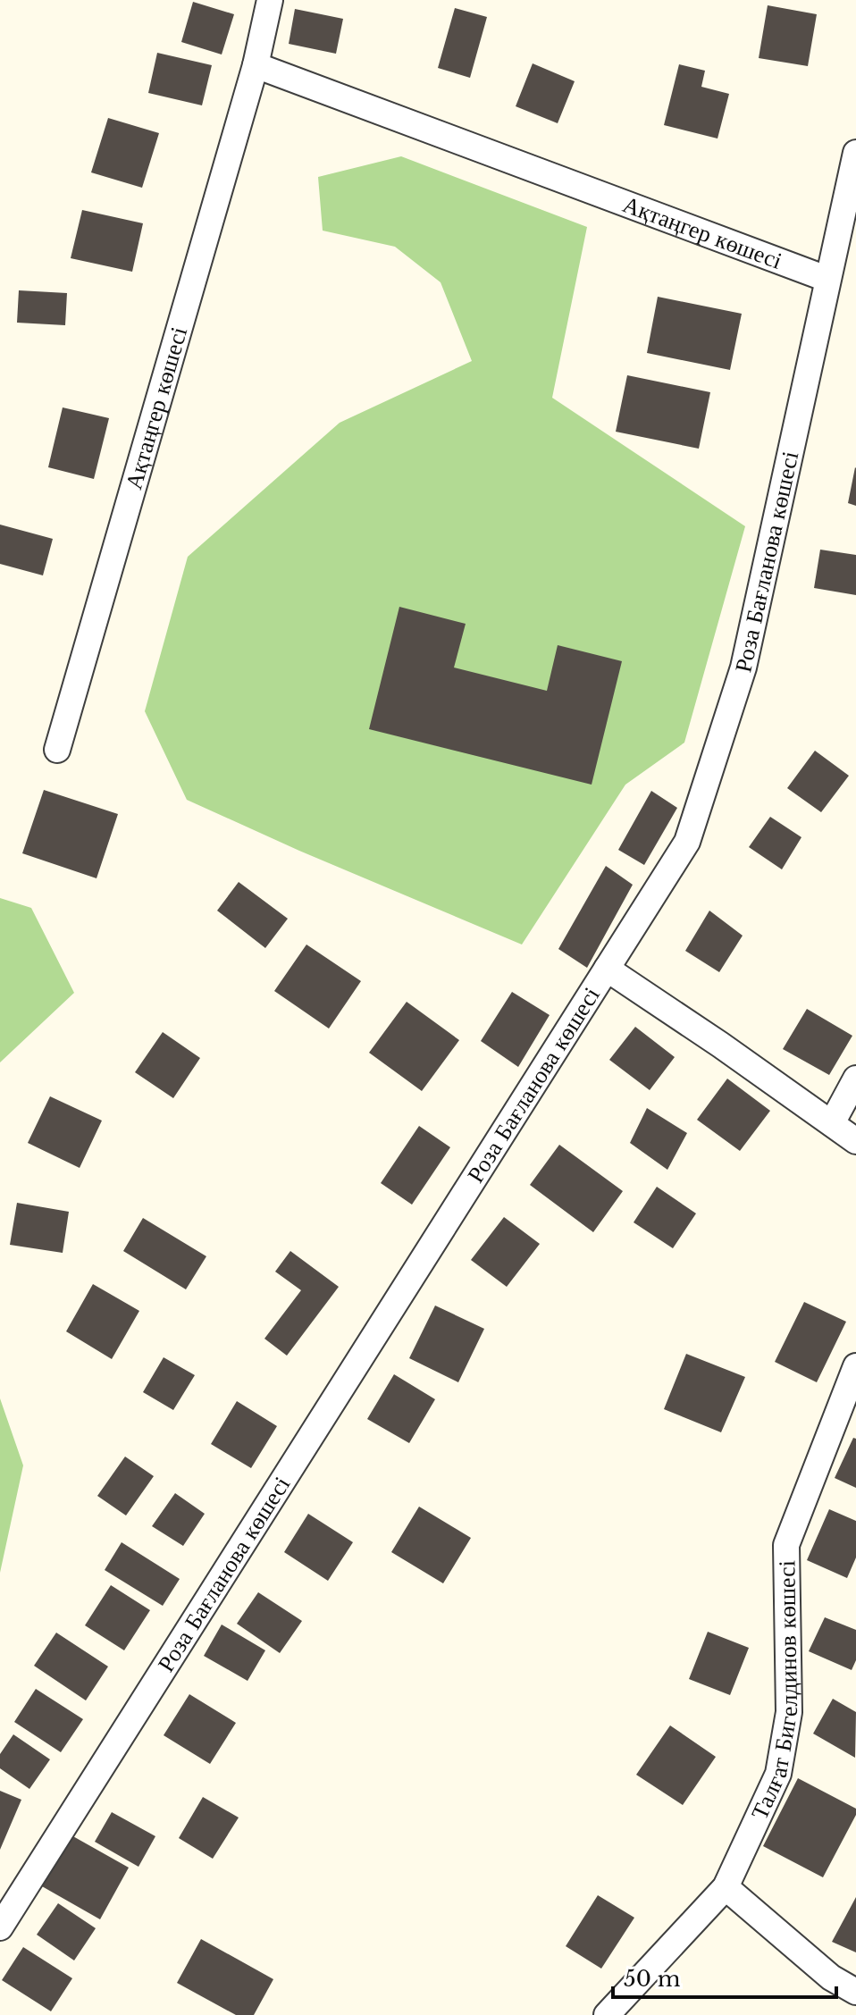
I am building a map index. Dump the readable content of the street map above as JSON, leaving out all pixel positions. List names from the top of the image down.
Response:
{
  "streets": {
    "street": ["Ақтаңгер көшесі", "Роза Бағланова көшесі", "Талғат Бигелдинов көшесі"]
  },
  "crossings": [
    ["Ақтаңгер көшесі", "Роза Бағланова көшесі"]
  ],
  "scale_bar": "50 m"
}
